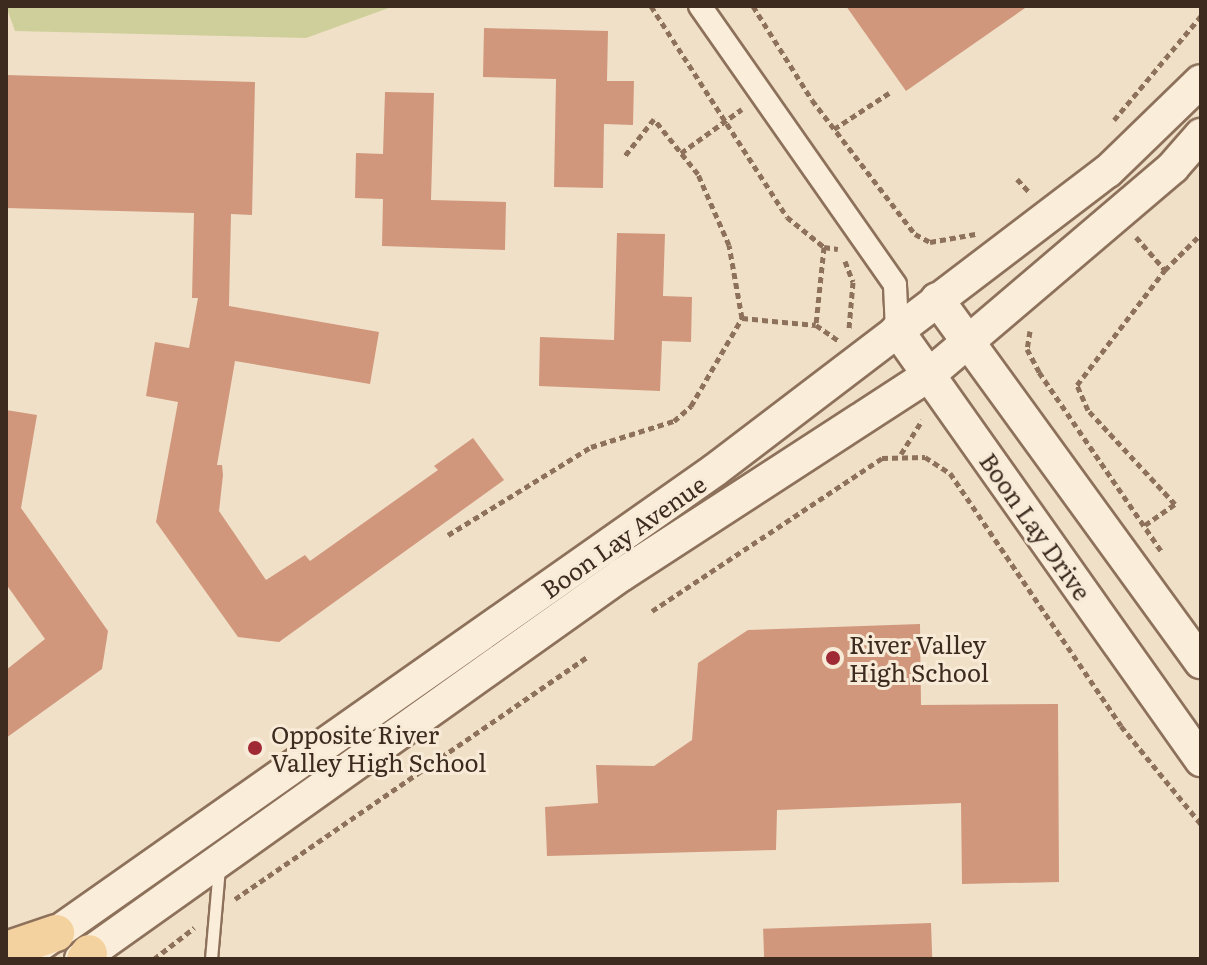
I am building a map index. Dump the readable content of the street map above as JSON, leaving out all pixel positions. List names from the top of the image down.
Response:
{
  "streets": {
    "street": ["Boon Lay Drive", "Boon Lay Avenue"]
  },
  "crossings": [
    ["Boon Lay Drive", "Boon Lay Avenue"]
  ],
  "places": ["River Valley High School", "Opposite River Valley High School"]
}
